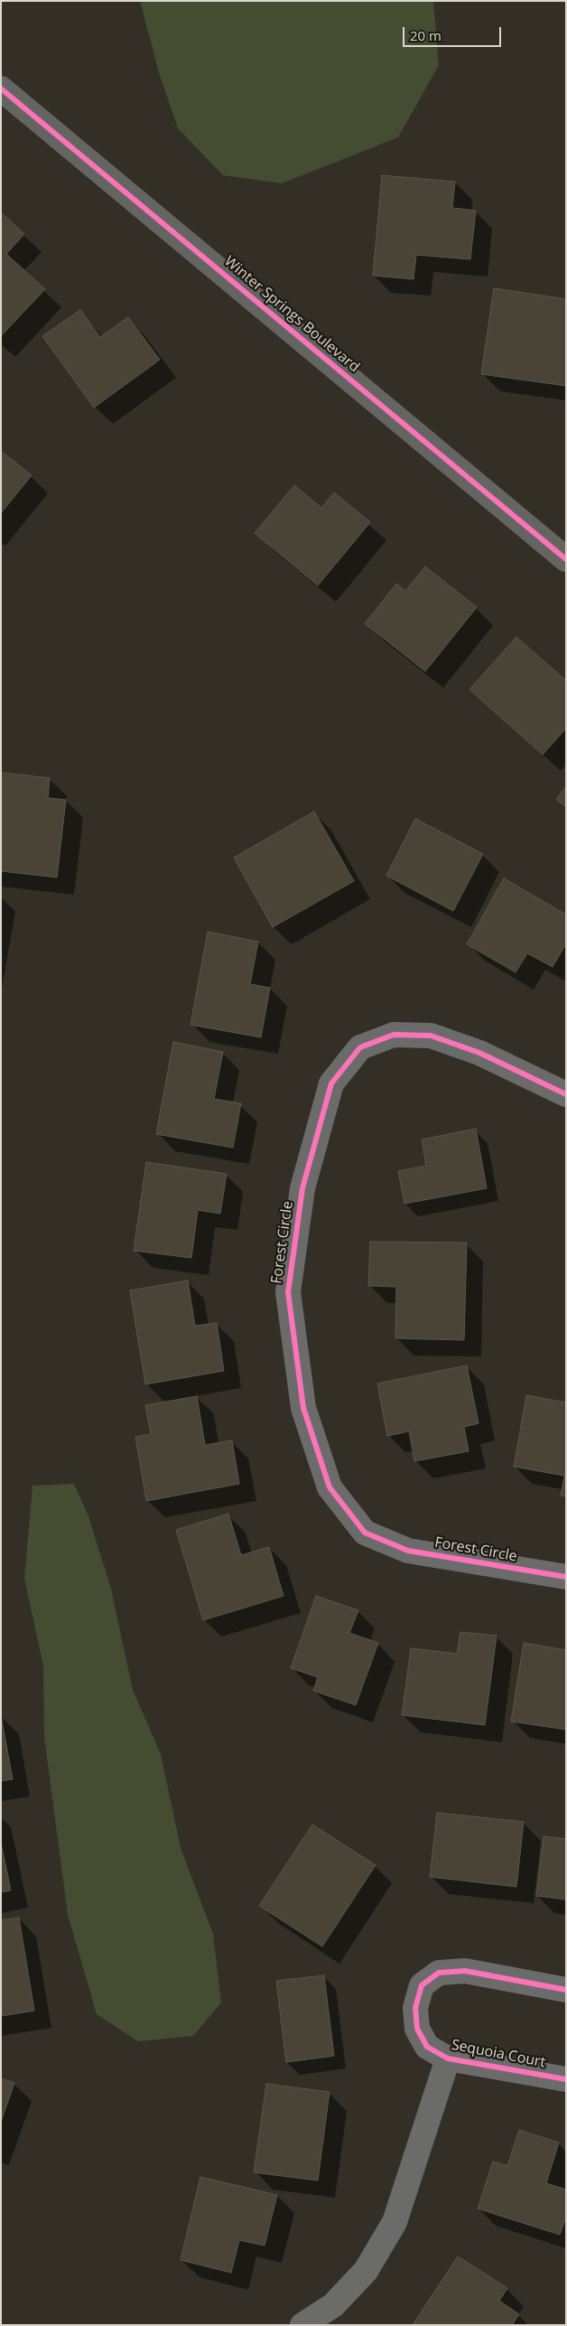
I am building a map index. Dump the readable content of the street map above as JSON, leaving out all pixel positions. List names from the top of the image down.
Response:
{
  "streets": {
    "street": ["Winter Springs Boulevard", "Forest Circle", "Sequoia Court"]
  },
  "scale_bar": "20 m"
}
